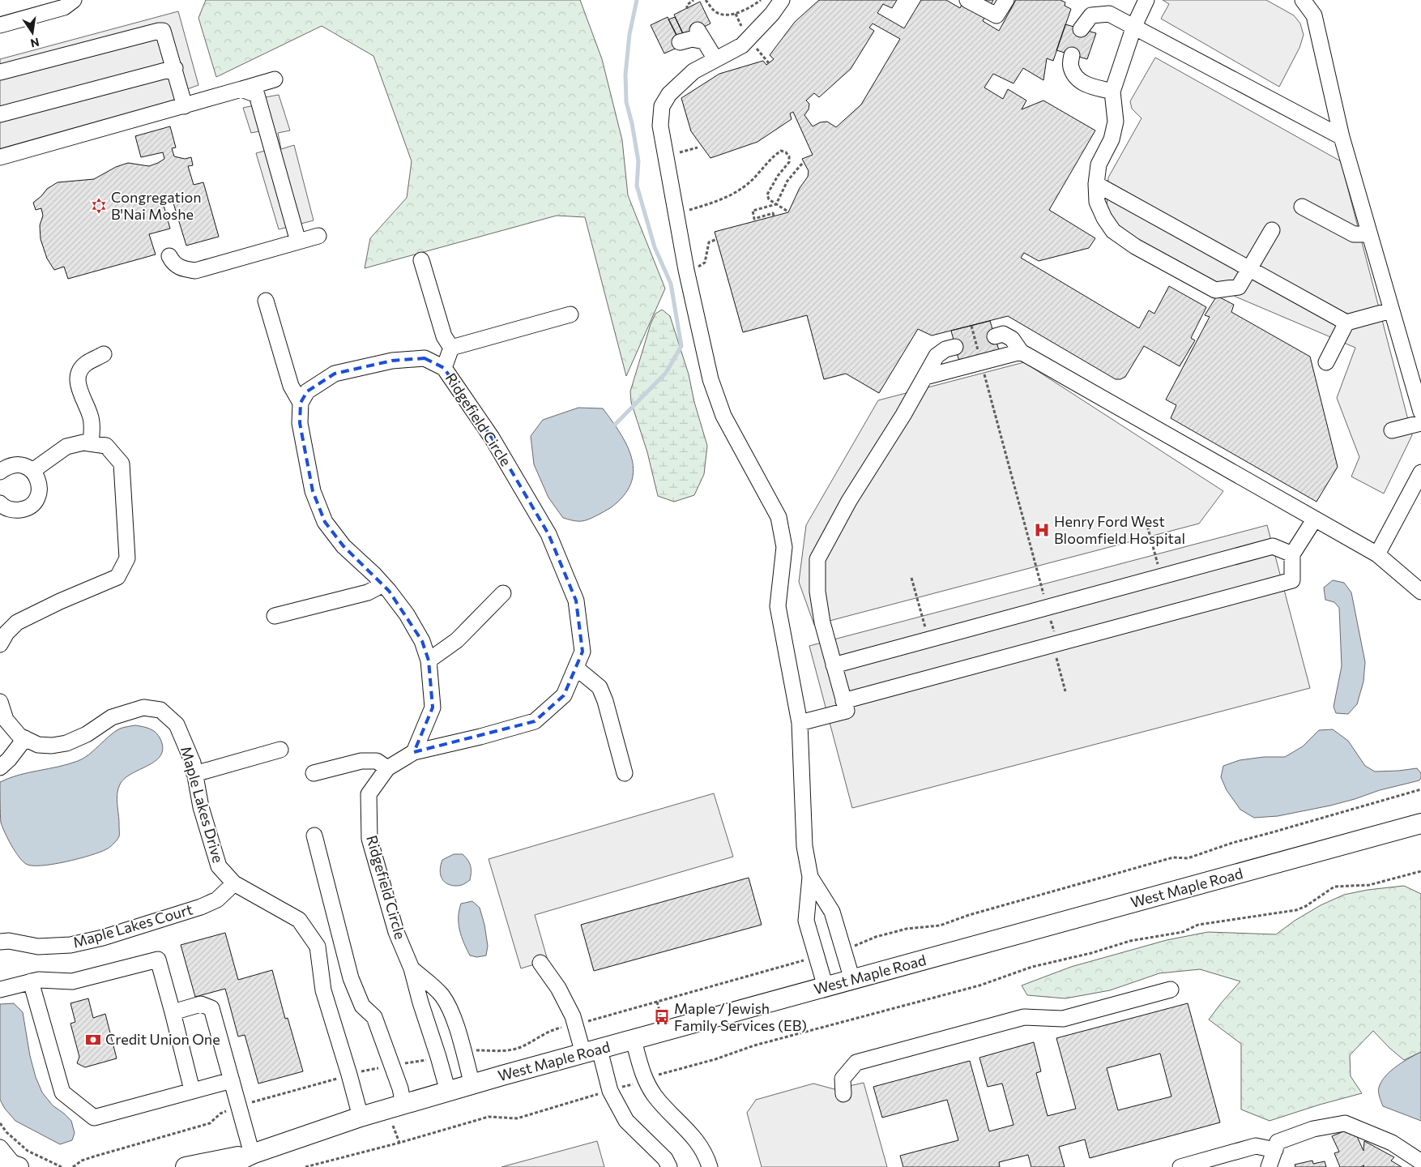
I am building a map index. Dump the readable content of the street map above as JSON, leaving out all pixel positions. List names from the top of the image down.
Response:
{
  "streets": {
    "main road": ["West Maple Road"],
    "street": ["Ridgefield Circle", "Maple Lakes Drive", "Maple Lakes Court"]
  },
  "crossings": [
    ["Ridgefield Circle", "West Maple Road"],
    ["Maple Lakes Drive", "West Maple Road"],
    ["Maple Lakes Drive", "Maple Lakes Court"]
  ],
  "places": {
    "synagogue": ["Congregation B'Nai Moshe"],
    "hospital": ["Henry Ford West Bloomfield Hospital"],
    "bus stop": ["Maple / Jewish Family Services (EB)"],
    "bank": ["Credit Union One"]
  },
  "north": "bottom"
}
